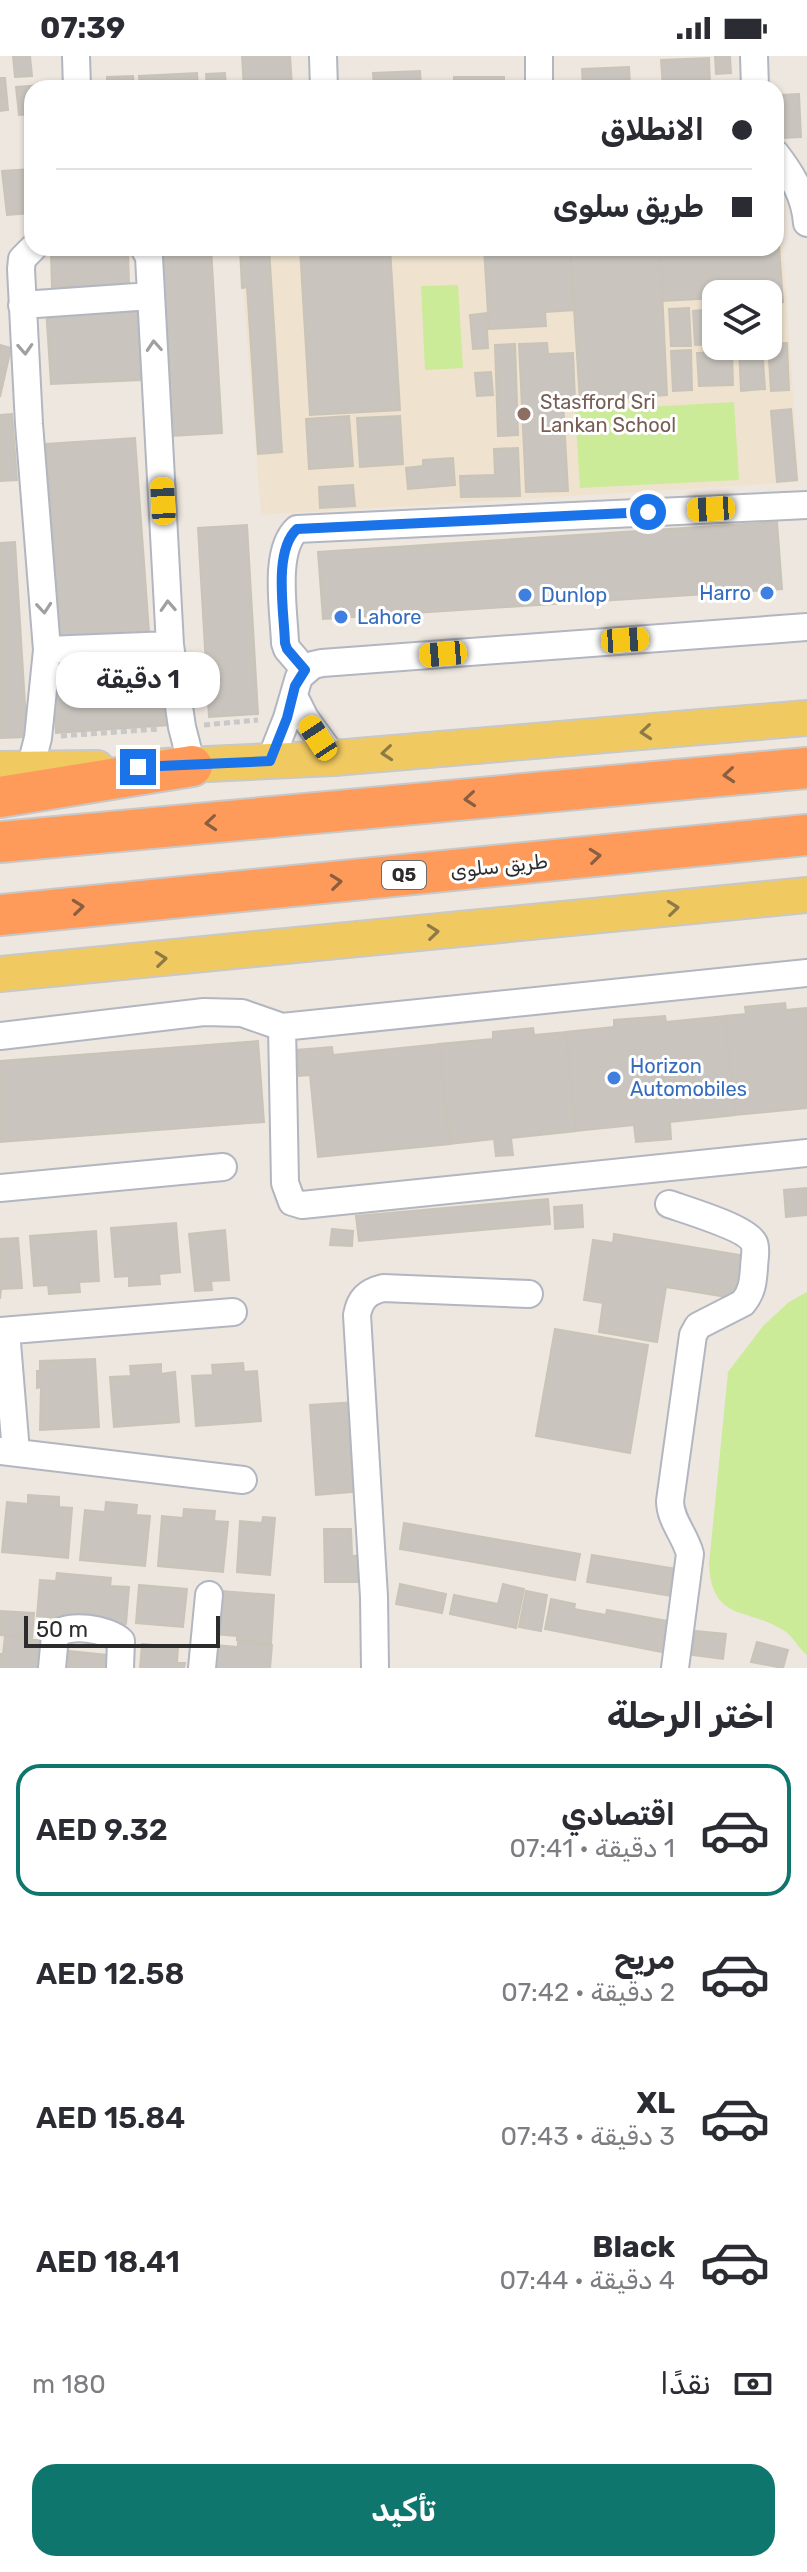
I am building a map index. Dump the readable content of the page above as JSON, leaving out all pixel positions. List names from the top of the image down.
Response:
{
  "streets": {
    "highway": ["طريق سلوى", "Q5"]
  },
  "places": [
    "Stasfford Sri Lankan School",
    "Harro",
    "Dunlop",
    "Lahore",
    "Horizon Automobiles"
  ],
  "scale_bar": "50 m",
  "page": {
    "status": "07:39",
    "banner": ["الانطلاق", "طريق سلوى"],
    "bubble": "1 دقيقة",
    "scale": "50 m",
    "heading": "اختر الرحلة",
    "list": [
      {
        "name": "اقتصادي",
        "note": "1 دقيقة · 07:41",
        "value": "AED 9.32"
      },
      {
        "name": "مريح",
        "note": "2 دقيقة · 07:42",
        "value": "AED 12.58"
      },
      {
        "name": "XL",
        "note": "3 دقيقة · 07:43",
        "value": "AED 15.84"
      },
      {
        "name": "Black",
        "note": "4 دقيقة · 07:44",
        "value": "AED 18.41"
      }
    ],
    "pay": ["نقدًا", "180 m"],
    "buttons": "تأكيد"
  }
}
